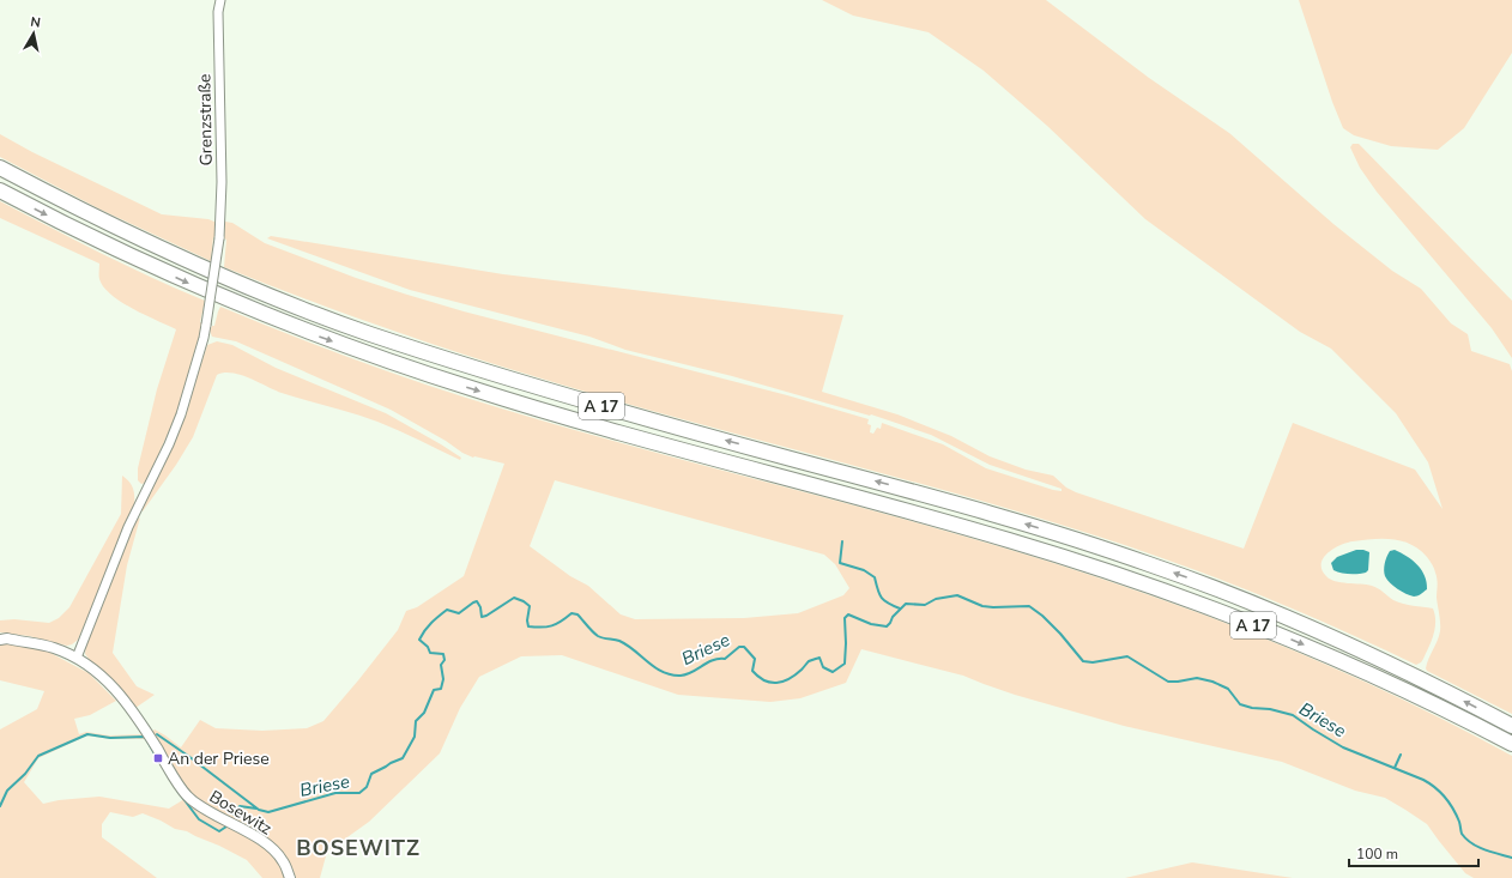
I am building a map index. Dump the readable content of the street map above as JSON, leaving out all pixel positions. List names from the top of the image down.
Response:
{
  "streets": {
    "highway": ["A 17"],
    "street": ["Grenzstraße", "Bosewitz"]
  },
  "crossings": [
    ["Grenzstraße", "Bosewitz"]
  ],
  "districts": ["BOSEWITZ"],
  "water": ["Briese"],
  "places": {
    "transit": ["An der Priese"]
  },
  "scale_bar": "100 m",
  "north": "top"
}
